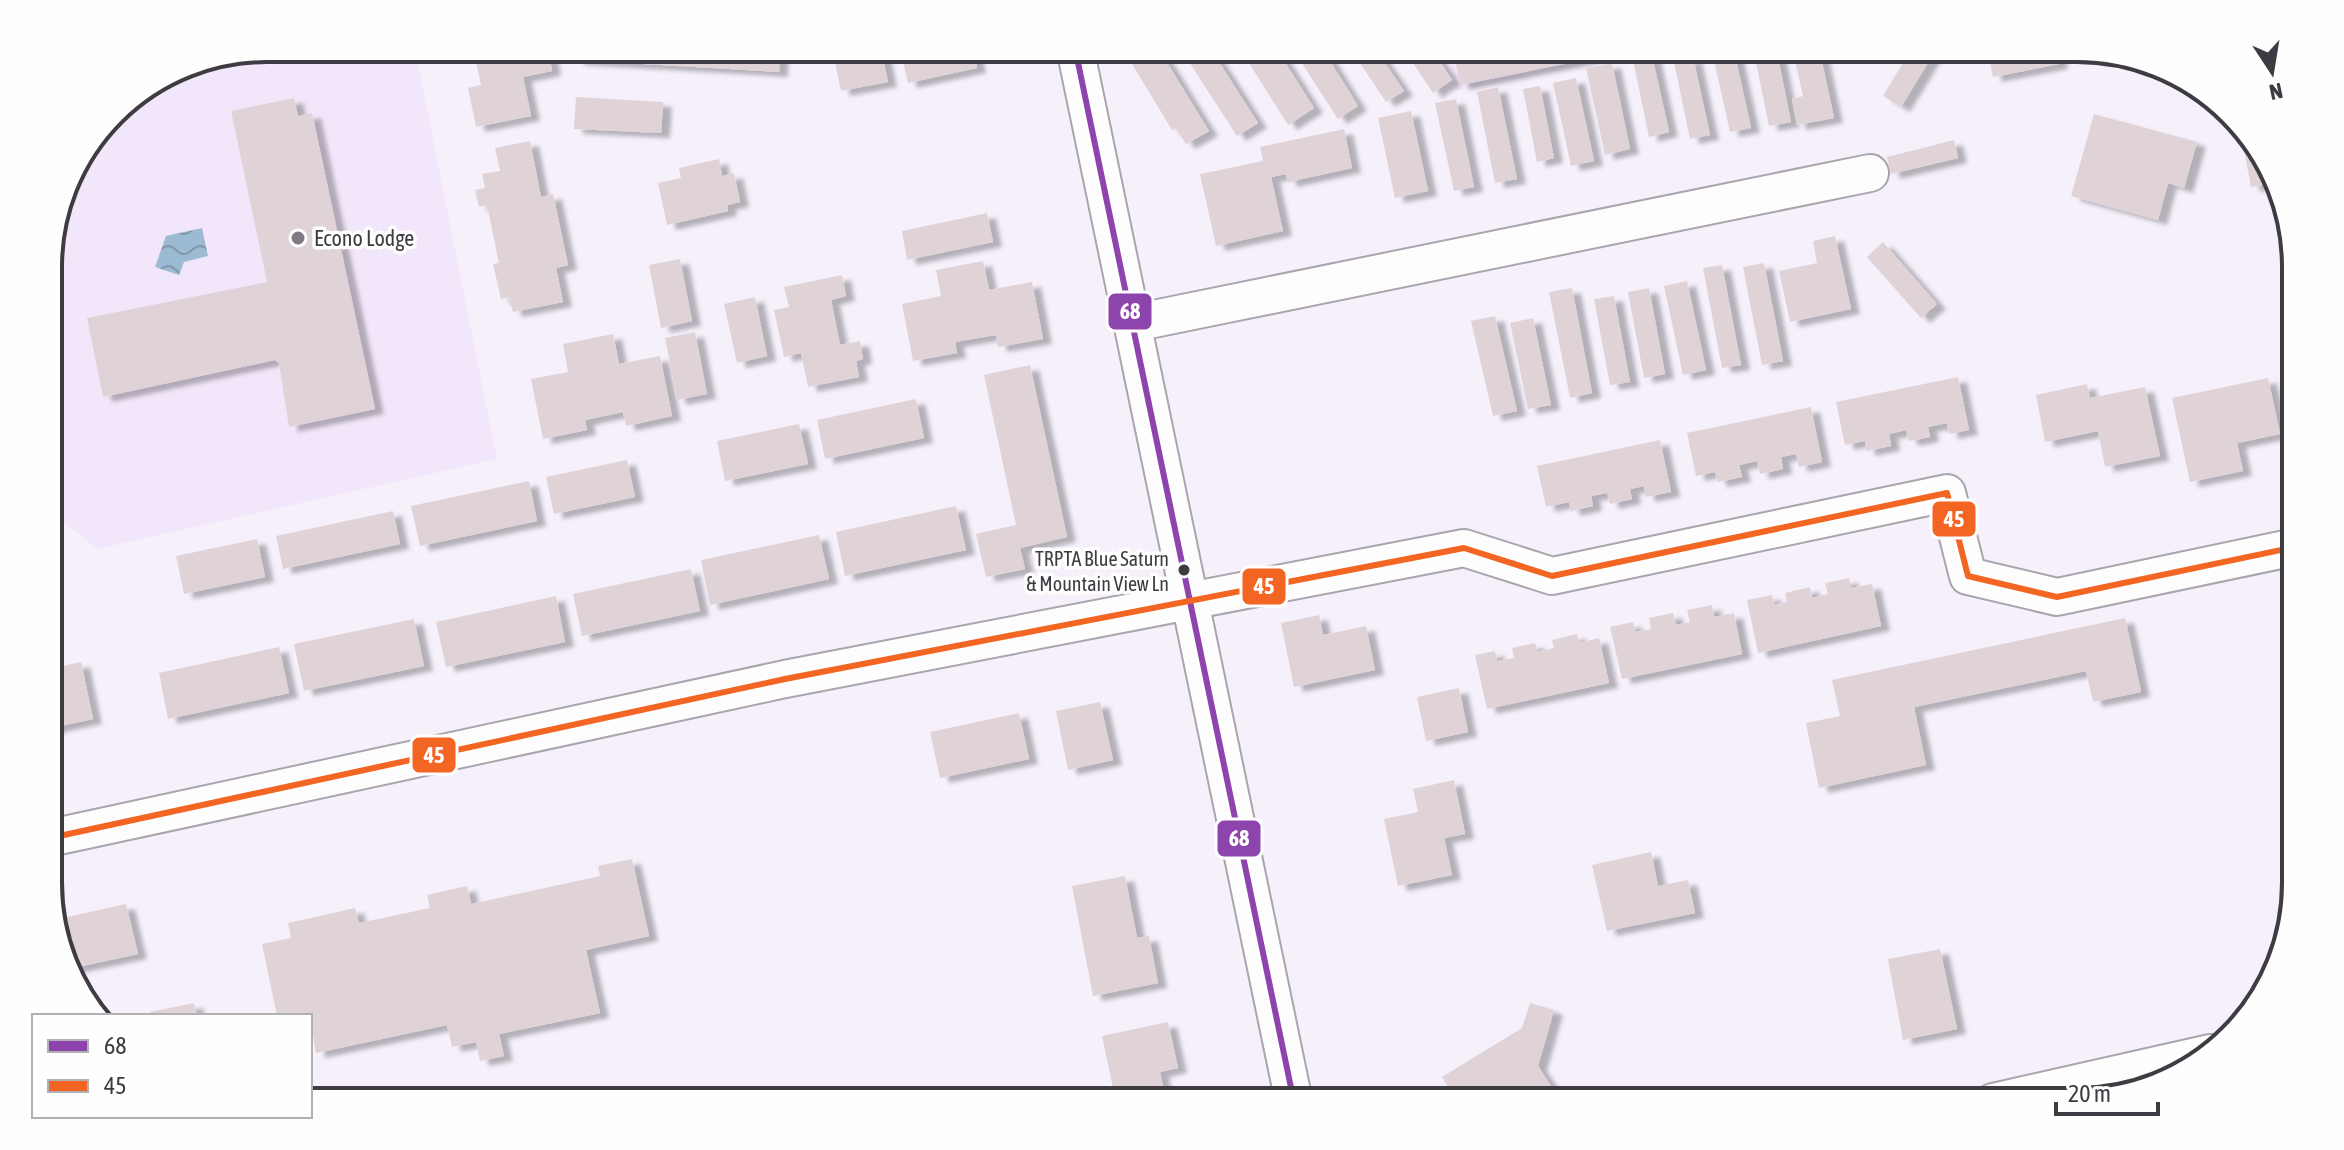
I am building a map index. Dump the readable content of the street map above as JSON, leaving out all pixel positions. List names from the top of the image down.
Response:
{
  "places": ["Econo Lodge", "TRPTA Blue Saturn & Mountain View Ln"],
  "lines": ["transit line 68", "transit line 45"],
  "legend": ["68", "45"],
  "scale_bar": "20 m",
  "north": "bottom"
}
